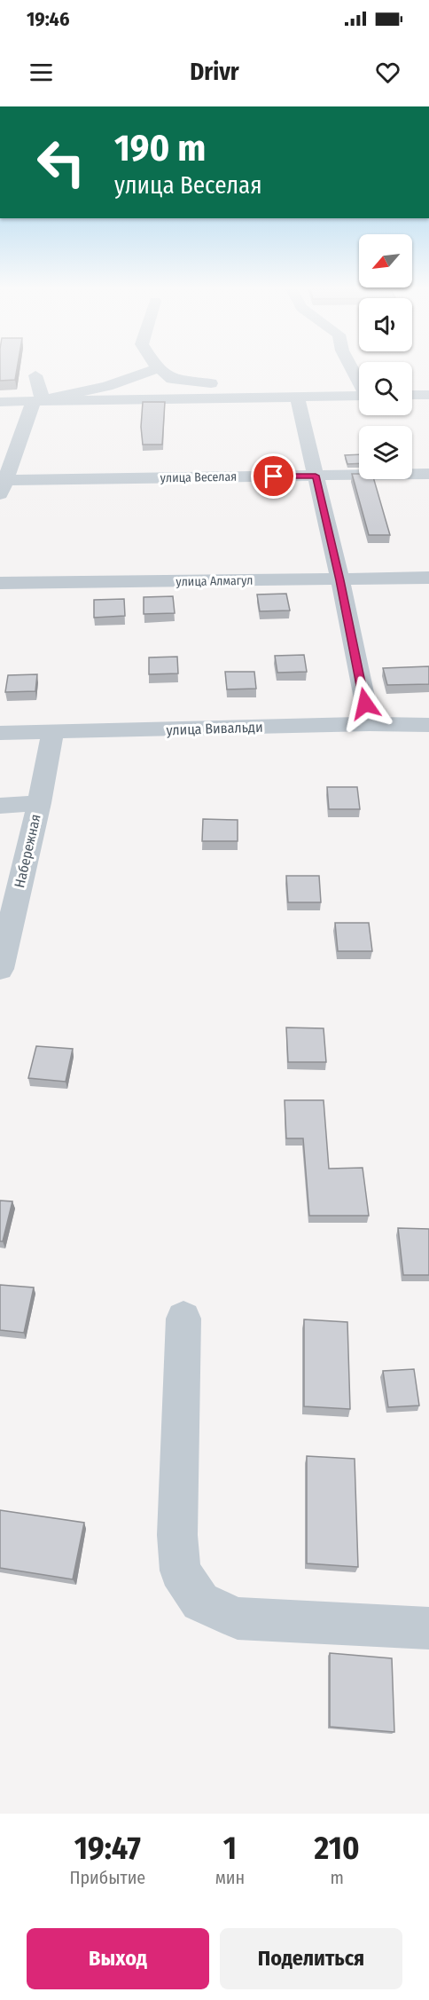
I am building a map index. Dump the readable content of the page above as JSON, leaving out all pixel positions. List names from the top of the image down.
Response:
{
  "streets": {
    "street": [
      "улица Веселая",
      "улица Алмагул",
      "улица Вивальди",
      "Набережная"
    ]
  },
  "crossings": [
    ["улица Вивальди", "Набережная"]
  ],
  "north": "bottom left",
  "page": {
    "status": "19:46",
    "header": "Drivr",
    "turn": ["190 m", "улица Веселая"],
    "eta": [
      "19:47",
      "Прибытие",
      "1",
      "мин",
      "210",
      "m"
    ],
    "buttons": ["Выход", "Поделиться"]
  }
}
